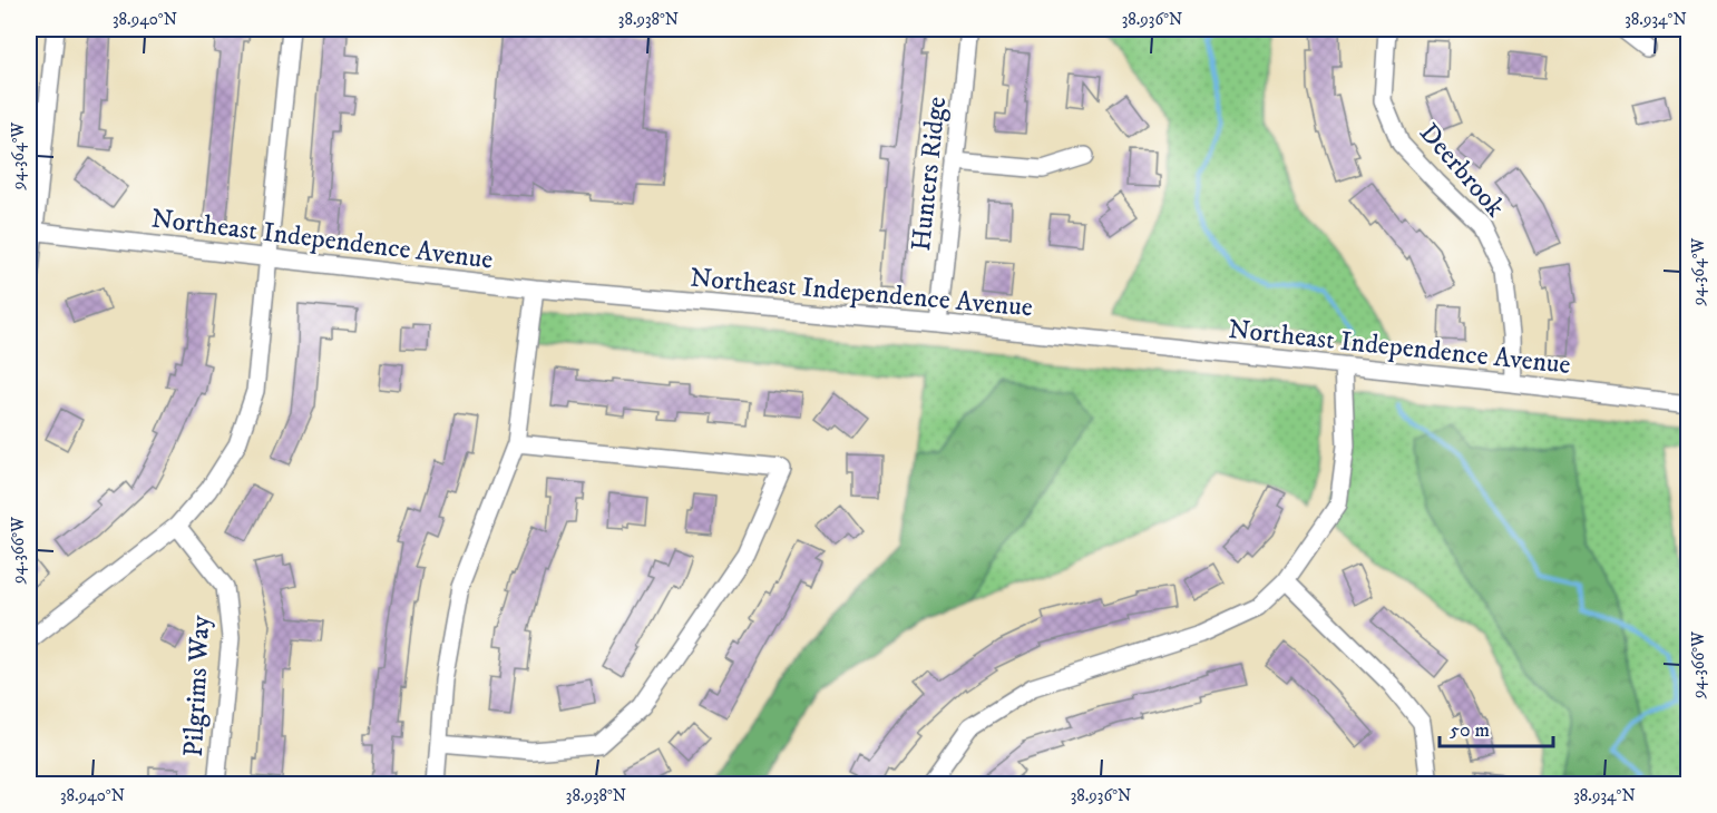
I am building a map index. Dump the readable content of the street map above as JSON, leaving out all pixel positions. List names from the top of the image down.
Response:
{
  "streets": {
    "street": [
      "Deerbrook",
      "Hunters Ridge",
      "Northeast Independence Avenue",
      "Pilgrims Way"
    ]
  },
  "crossings": [
    ["Deerbrook", "Northeast Independence Avenue"],
    ["Hunters Ridge", "Northeast Independence Avenue"]
  ],
  "scale_bar": "50 m",
  "coordinates": [
    "38.940°N",
    "38.938°N",
    "38.936°N",
    "38.934°N",
    "94.364°W",
    "94.366°W"
  ]
}
